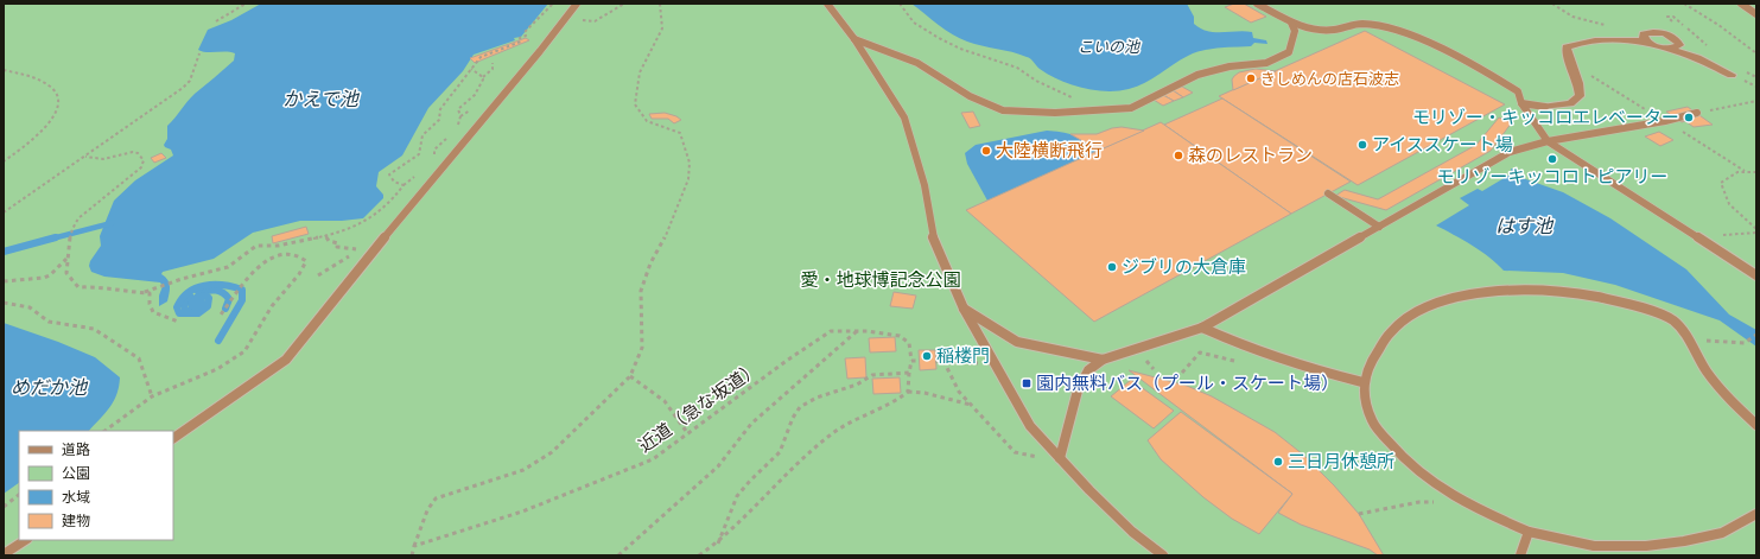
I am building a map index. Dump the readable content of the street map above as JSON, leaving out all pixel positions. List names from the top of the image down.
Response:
{
  "streets": {
    "path": ["近道（急な坂道）"]
  },
  "water": [
    "こいの池",
    "かえで池",
    "はす池",
    "めだか池"
  ],
  "parks": ["愛・地球博記念公園"],
  "places": {
    "other": [
      "きしめんの店石波志",
      "モリゾー・キッコロエレベーター",
      "アイススケート場",
      "大陸横断飛行",
      "森のレストラン",
      "モリゾーキッコロトピアリー",
      "ジブリの大倉庫",
      "稲楼門",
      "三日月休憩所"
    ],
    "transit": ["園内無料バス（プール・スケート場）"]
  },
  "legend": [
    "道路",
    "公園",
    "水域",
    "建物"
  ]
}
